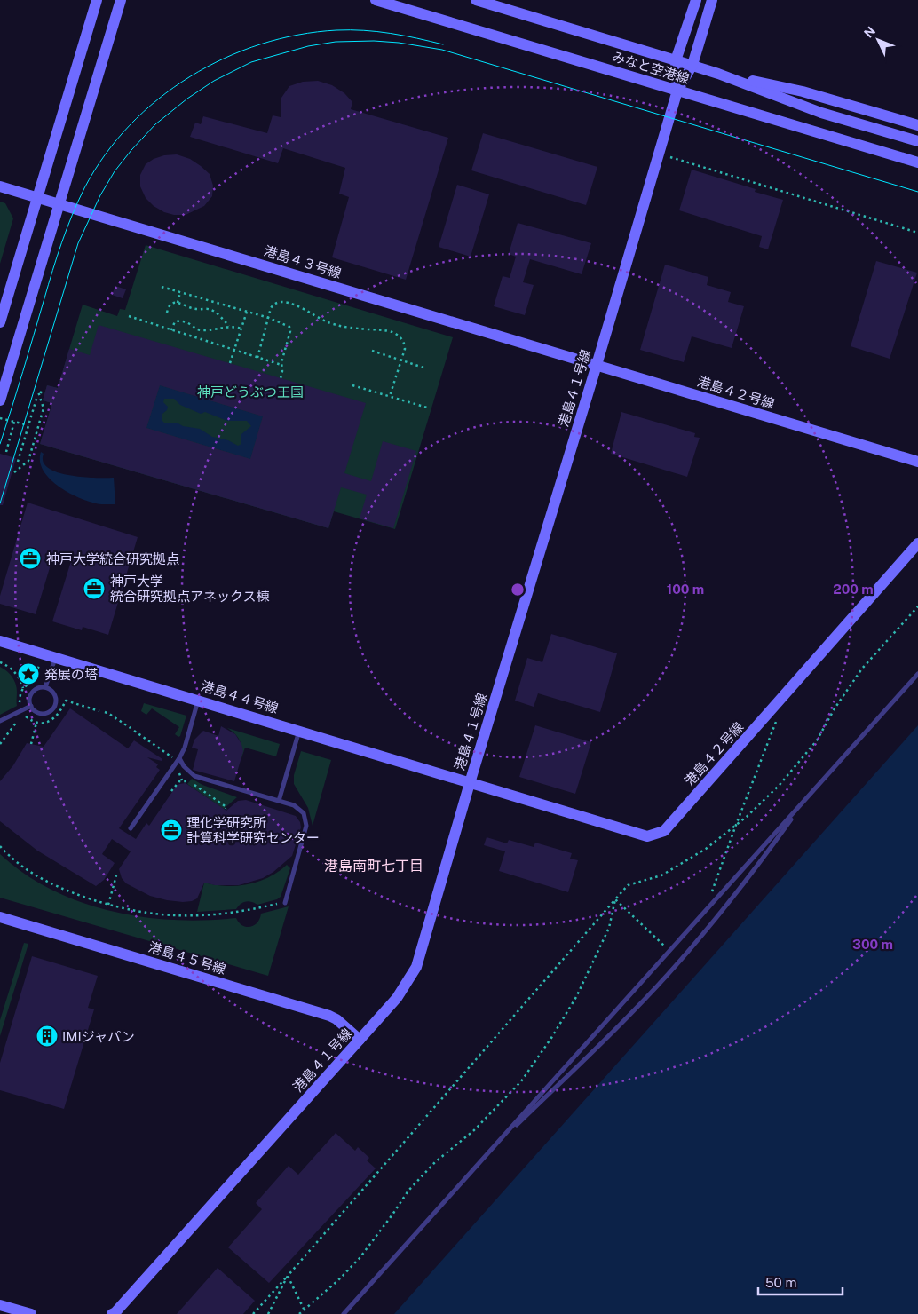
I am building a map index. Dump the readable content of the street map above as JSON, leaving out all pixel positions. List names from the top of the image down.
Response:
{
  "streets": {
    "street": [
      "みなと空港線",
      "港島４３号線",
      "港島４１号線",
      "港島４２号線",
      "港島４４号線",
      "港島４５号線"
    ]
  },
  "crossings": [
    ["みなと空港線", "港島４１号線"],
    ["港島４３号線", "港島４１号線"],
    ["港島４３号線", "港島４２号線"],
    ["港島４１号線", "港島４２号線"],
    ["港島４１号線", "港島４４号線"],
    ["港島４１号線", "港島４５号線"],
    ["港島４２号線", "港島４４号線"]
  ],
  "districts": ["港島南町七丁目"],
  "parks": ["神戸どうぶつ王国"],
  "places": {
    "office": ["神戸大学統合研究拠点", "神戸大学 統合研究拠点アネックス棟", "理化学研究所 計算科学研究センター"],
    "place": ["発展の塔"],
    "building": ["IMIジャパン"]
  },
  "scale_bar": "50 m",
  "north": "top left",
  "rings": ["100 m", "200 m", "300 m"]
}
